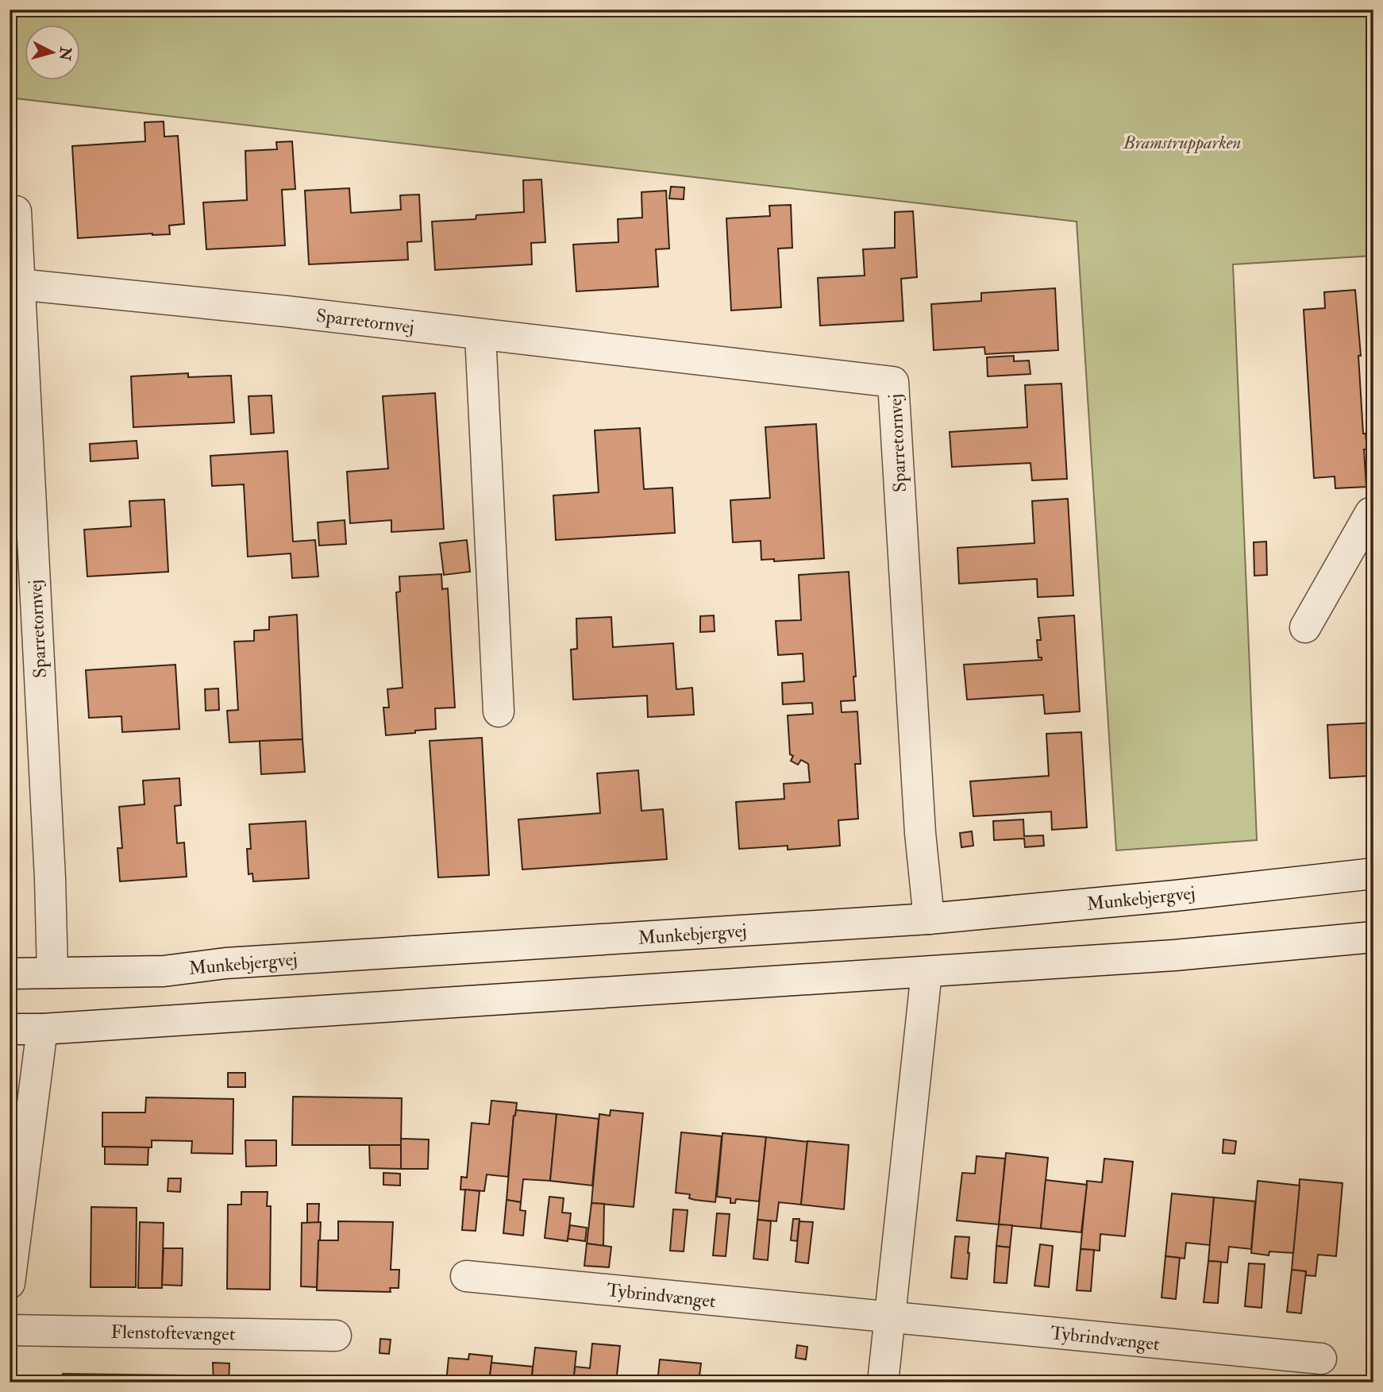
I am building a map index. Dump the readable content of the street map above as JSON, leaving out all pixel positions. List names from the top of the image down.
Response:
{
  "streets": {
    "street": [
      "Sparretornvej",
      "Munkebjergvej",
      "Tybrindvænget",
      "Flenstoftevænget"
    ]
  },
  "crossings": [
    ["Sparretornvej", "Munkebjergvej"]
  ],
  "parks": ["Bramstrupparken"],
  "north": "right"
}
